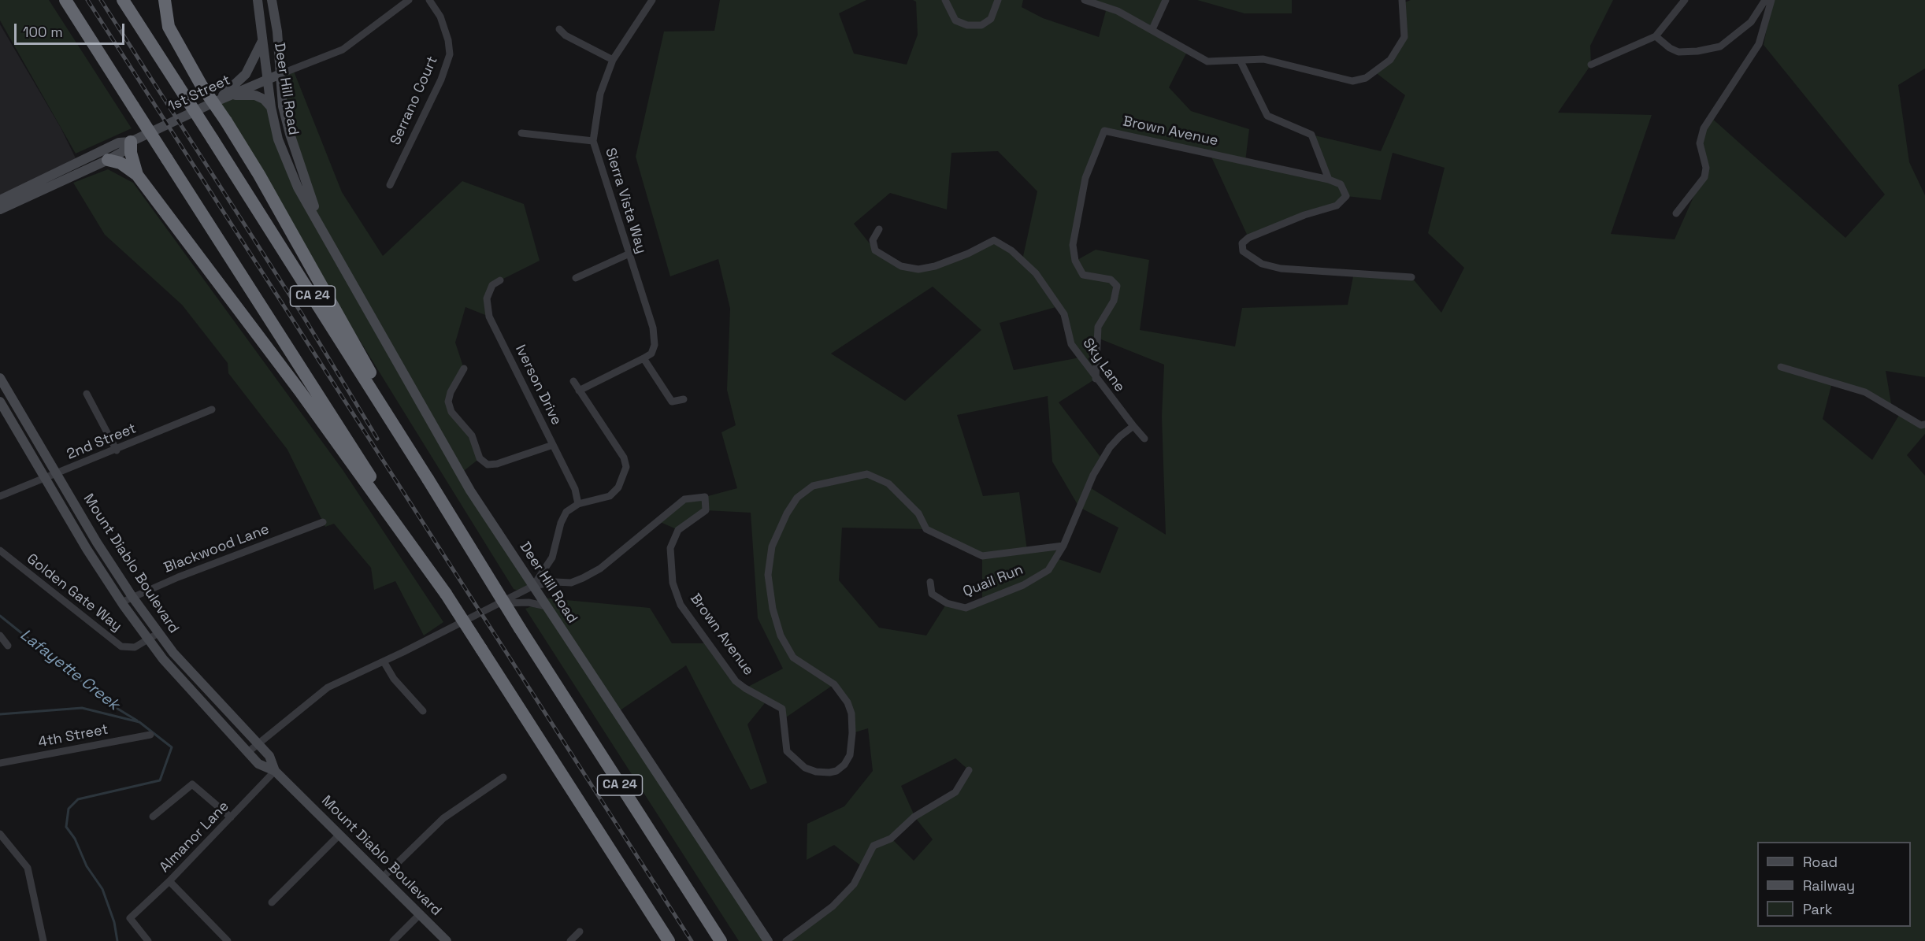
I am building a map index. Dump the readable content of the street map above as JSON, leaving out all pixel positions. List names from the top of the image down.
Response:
{
  "streets": {
    "highway": ["CA 24"],
    "street": [
      "Deer Hill Road",
      "1st Street",
      "Serrano Court",
      "Brown Avenue",
      "Sierra Vista Way",
      "Sky Lane",
      "Iverson Drive",
      "2nd Street",
      "Blackwood Lane",
      "Mount Diablo Boulevard",
      "Quail Run",
      "Golden Gate Way",
      "4th Street",
      "Almanor Lane"
    ]
  },
  "crossings": [
    ["Deer Hill Road", "1st Street"],
    ["Deer Hill Road", "Brown Avenue"],
    ["Brown Avenue", "Sky Lane"],
    ["Brown Avenue", "Mount Diablo Boulevard"],
    ["Brown Avenue", "Quail Run"],
    ["2nd Street", "Mount Diablo Boulevard"],
    ["Blackwood Lane", "Mount Diablo Boulevard"],
    ["Mount Diablo Boulevard", "Golden Gate Way"],
    ["Mount Diablo Boulevard", "Almanor Lane"]
  ],
  "water": ["Lafayette Creek"],
  "legend": ["Road", "Railway", "Park"],
  "scale_bar": "100 m"
}
